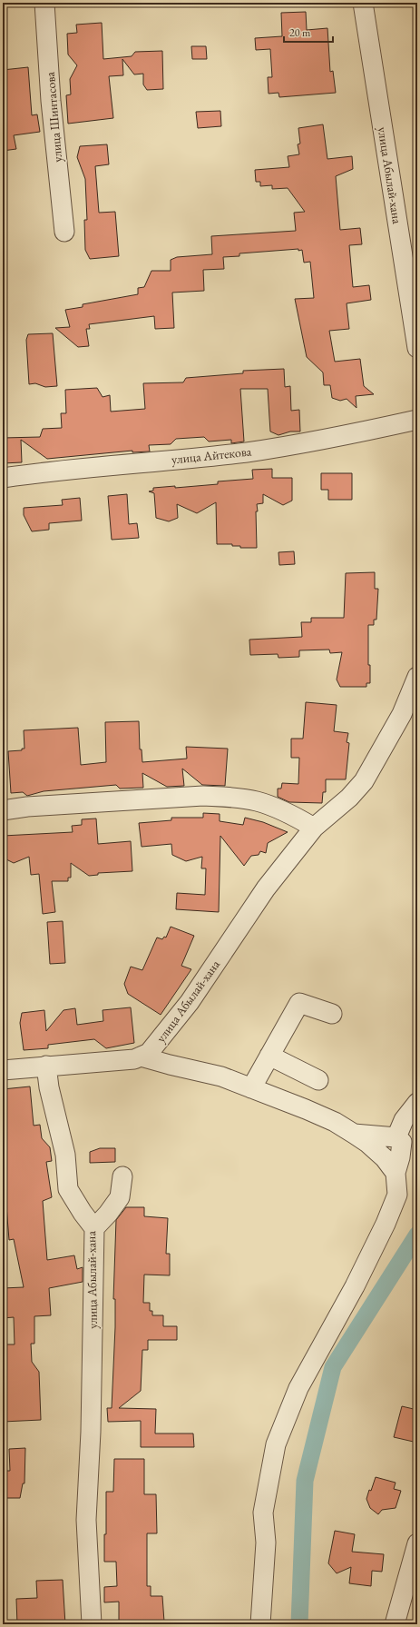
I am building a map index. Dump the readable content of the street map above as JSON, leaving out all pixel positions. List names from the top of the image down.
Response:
{
  "streets": {
    "street": ["улица Шинтасова", "улица Абылай-хана", "улица Айтекова"]
  },
  "scale_bar": "20 m"
}
